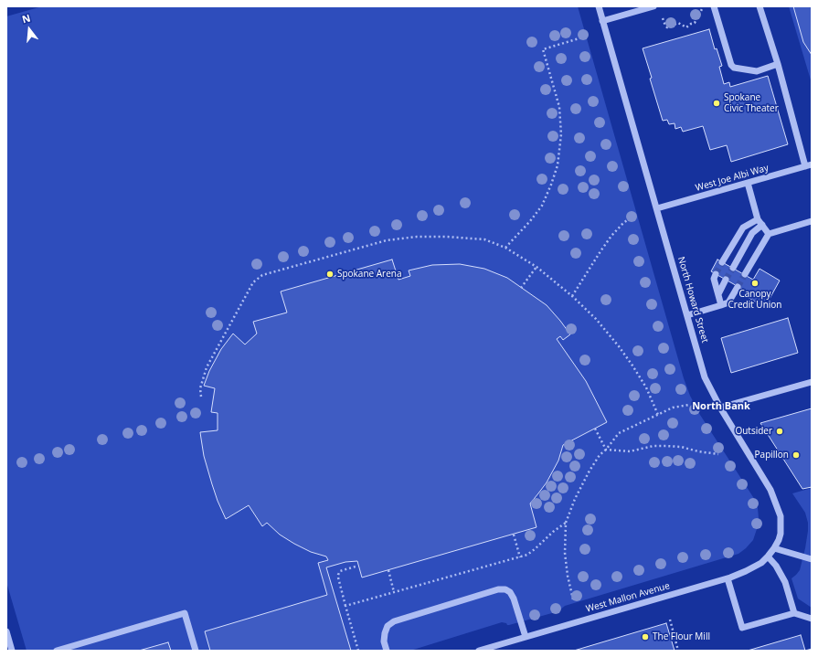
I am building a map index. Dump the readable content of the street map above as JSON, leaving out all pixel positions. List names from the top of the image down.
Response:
{
  "streets": {
    "street": ["West Joe Albi Way", "North Howard Street", "West Mallon Avenue"]
  },
  "crossings": [
    ["West Joe Albi Way", "North Howard Street"],
    ["North Howard Street", "West Mallon Avenue"]
  ],
  "districts": ["North Bank"],
  "places": [
    "Spokane Civic Theater",
    "Spokane Arena",
    "Canopy Credit Union",
    "Outsider",
    "Papillon",
    "The Flour Mill"
  ],
  "north": "top"
}
